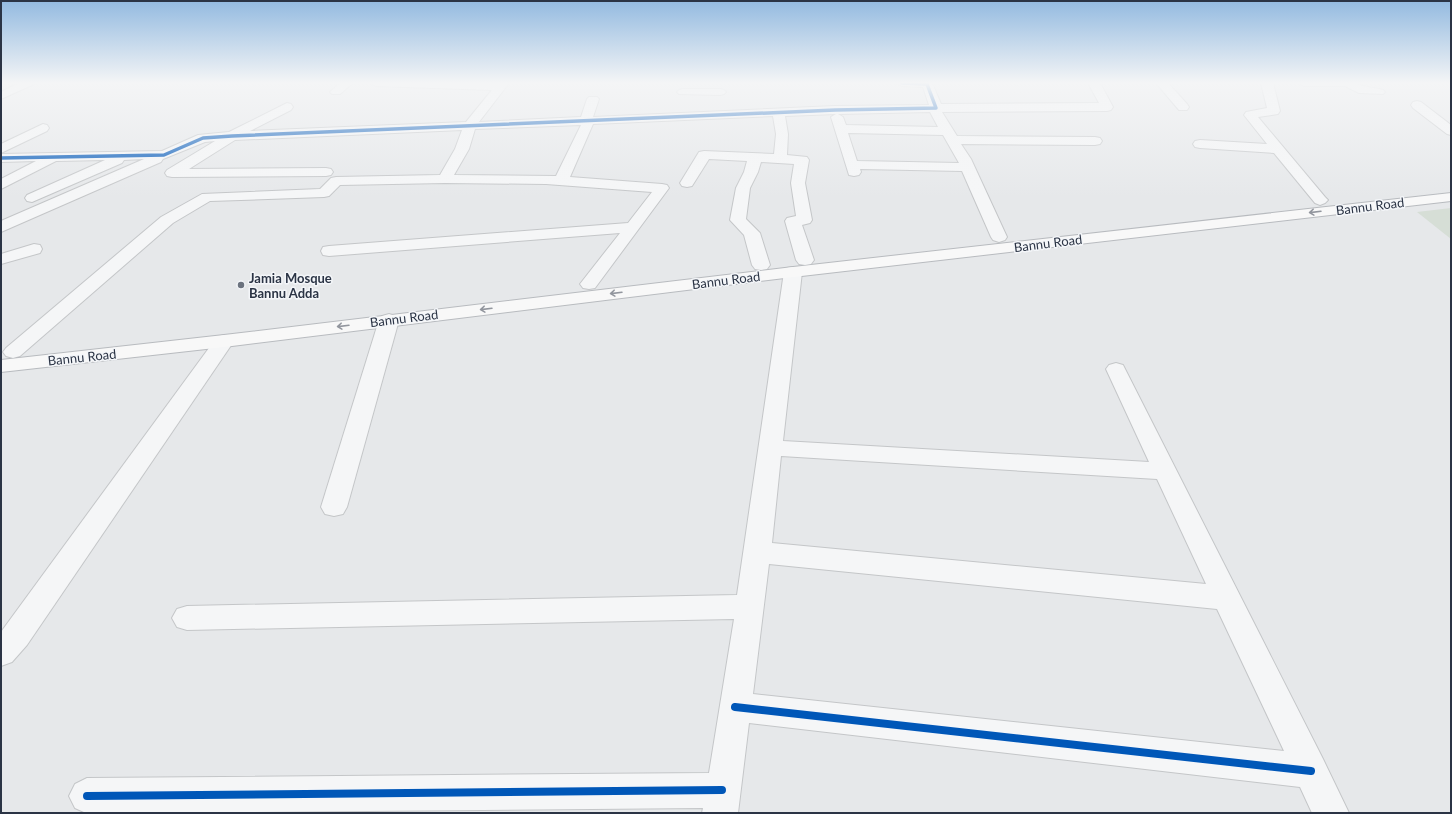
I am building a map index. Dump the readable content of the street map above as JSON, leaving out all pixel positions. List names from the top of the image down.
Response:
{
  "streets": {
    "highway": ["Bannu Road"]
  },
  "places": ["Jamia Mosque Bannu Adda"]
}
